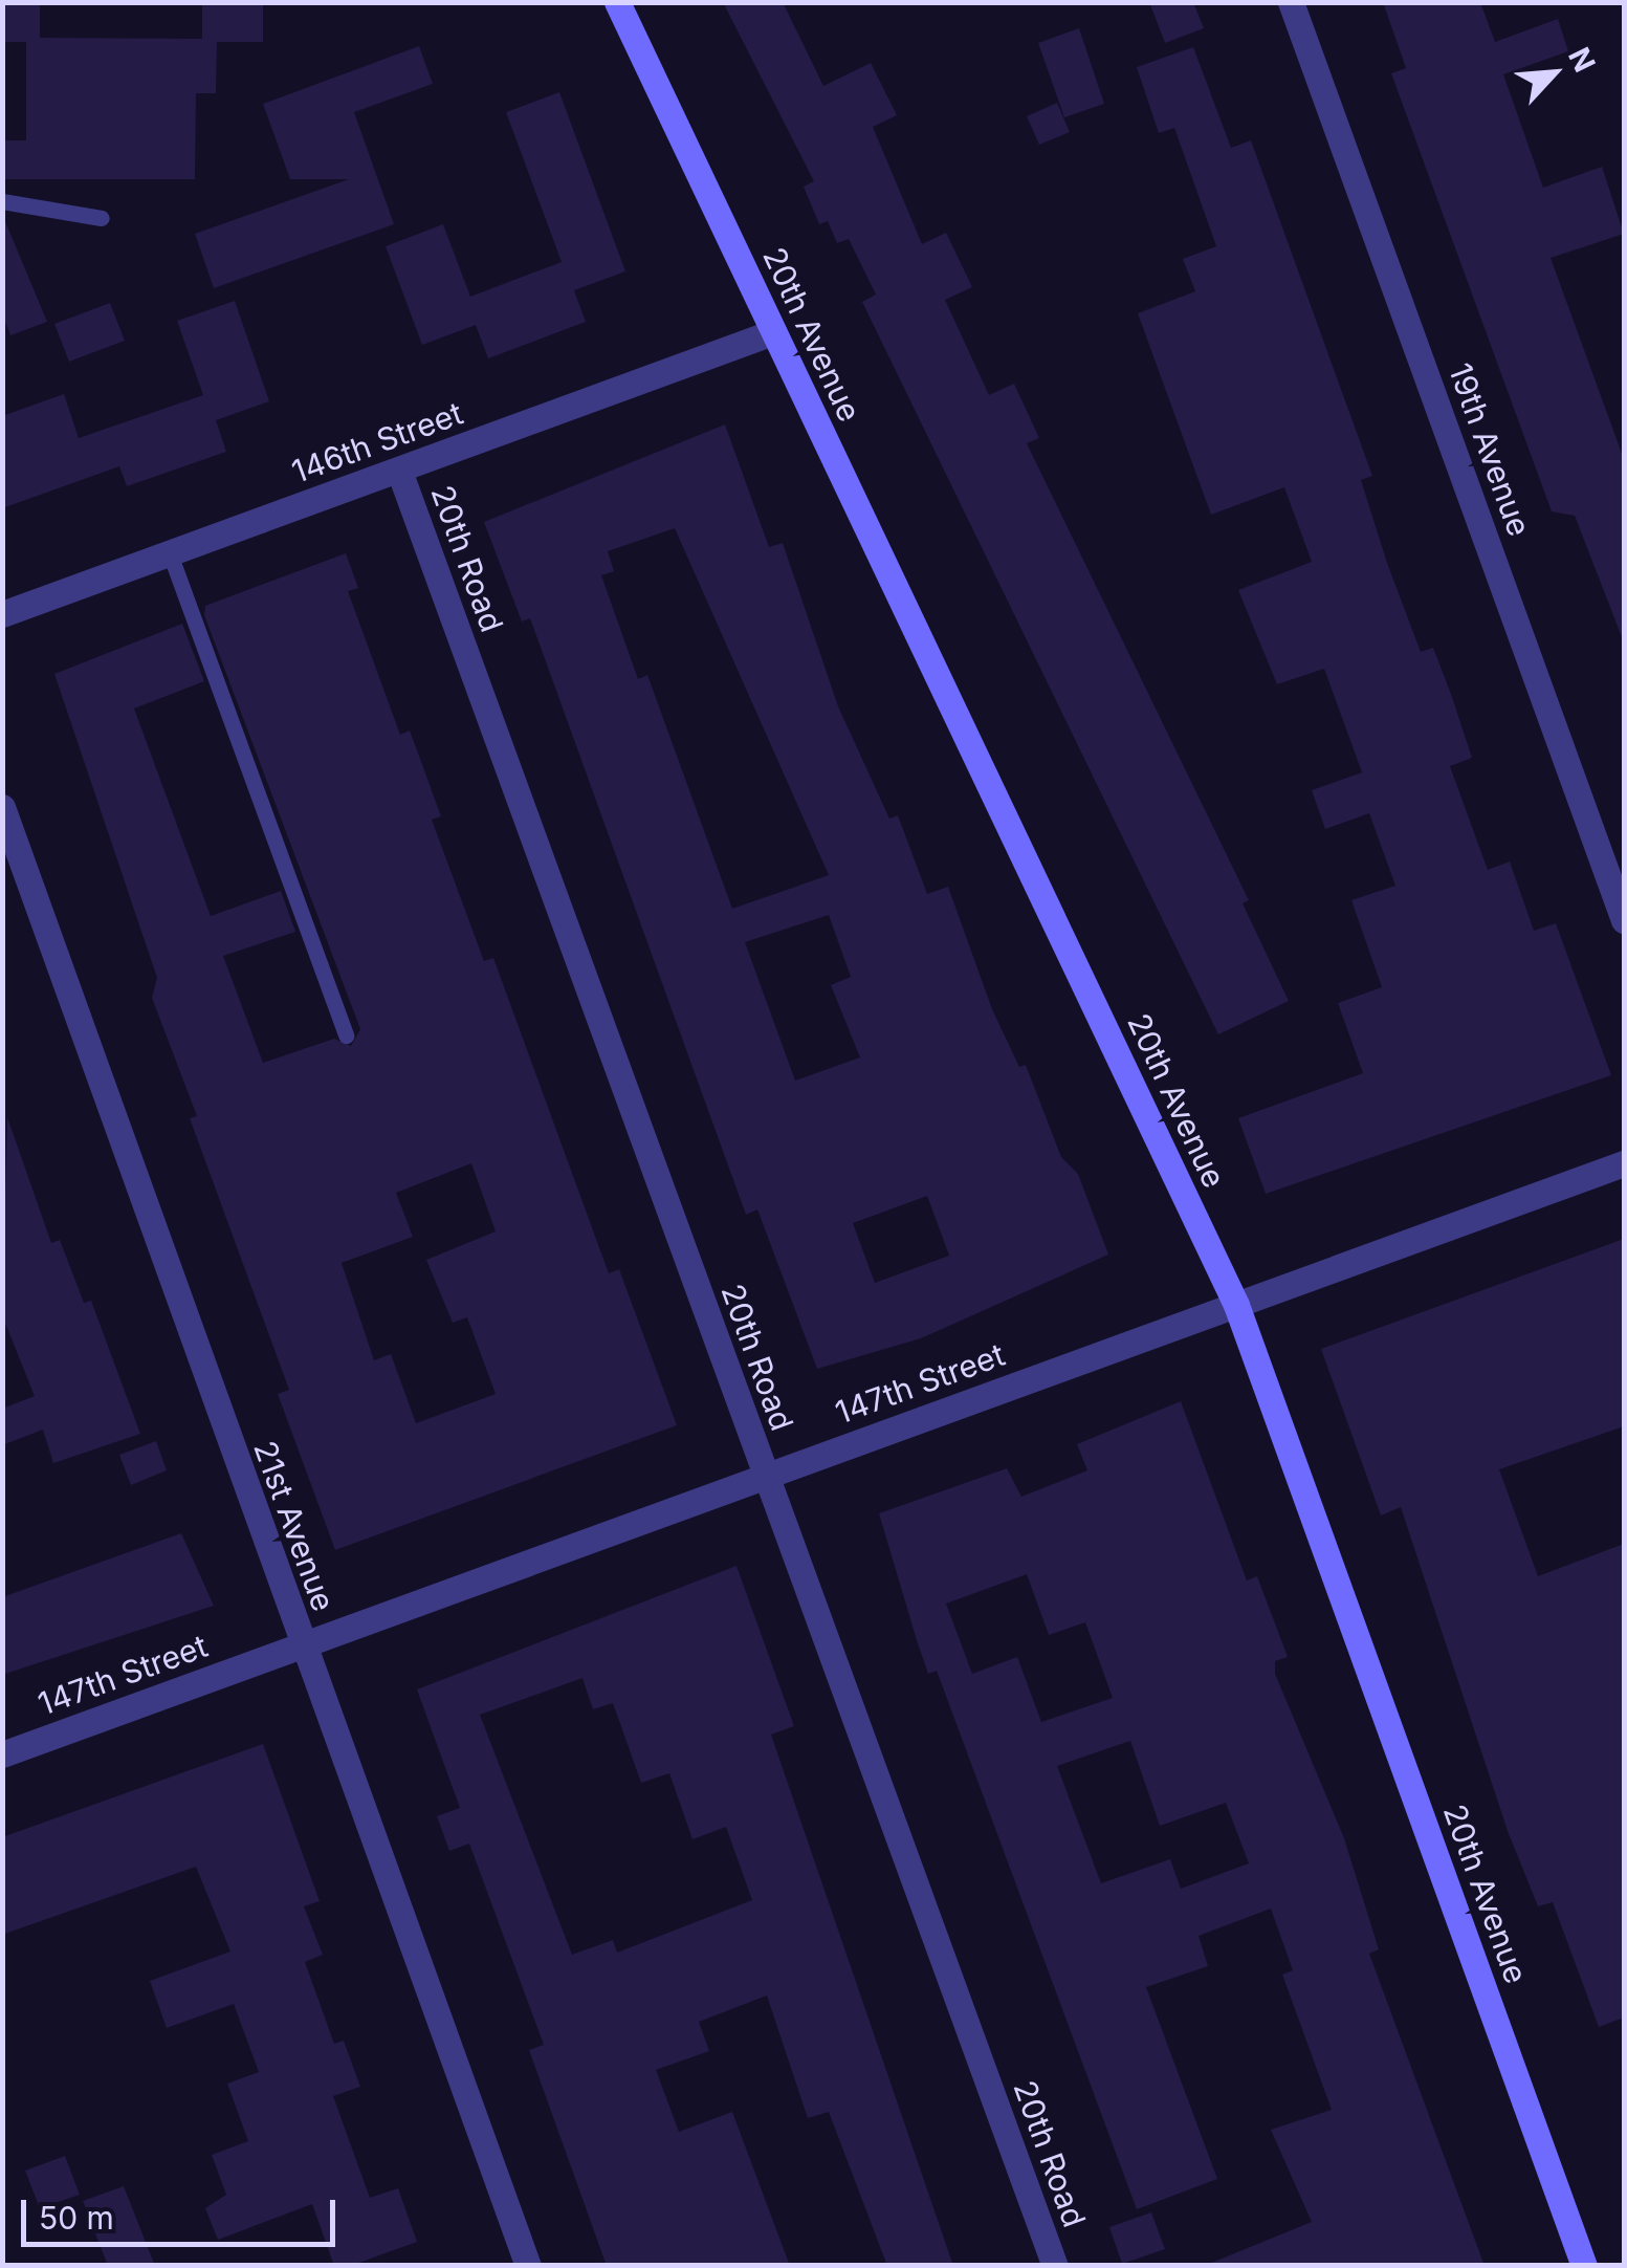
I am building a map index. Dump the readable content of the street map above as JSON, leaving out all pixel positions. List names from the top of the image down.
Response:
{
  "streets": {
    "street": [
      "20th Avenue",
      "146th Street",
      "19th Avenue",
      "20th Road",
      "147th Street",
      "21st Avenue"
    ]
  },
  "crossings": [
    ["20th Avenue", "146th Street"],
    ["20th Avenue", "147th Street"],
    ["146th Street", "20th Road"],
    ["20th Road", "147th Street"],
    ["147th Street", "21st Avenue"]
  ],
  "scale_bar": "50 m",
  "north": "top right"
}
